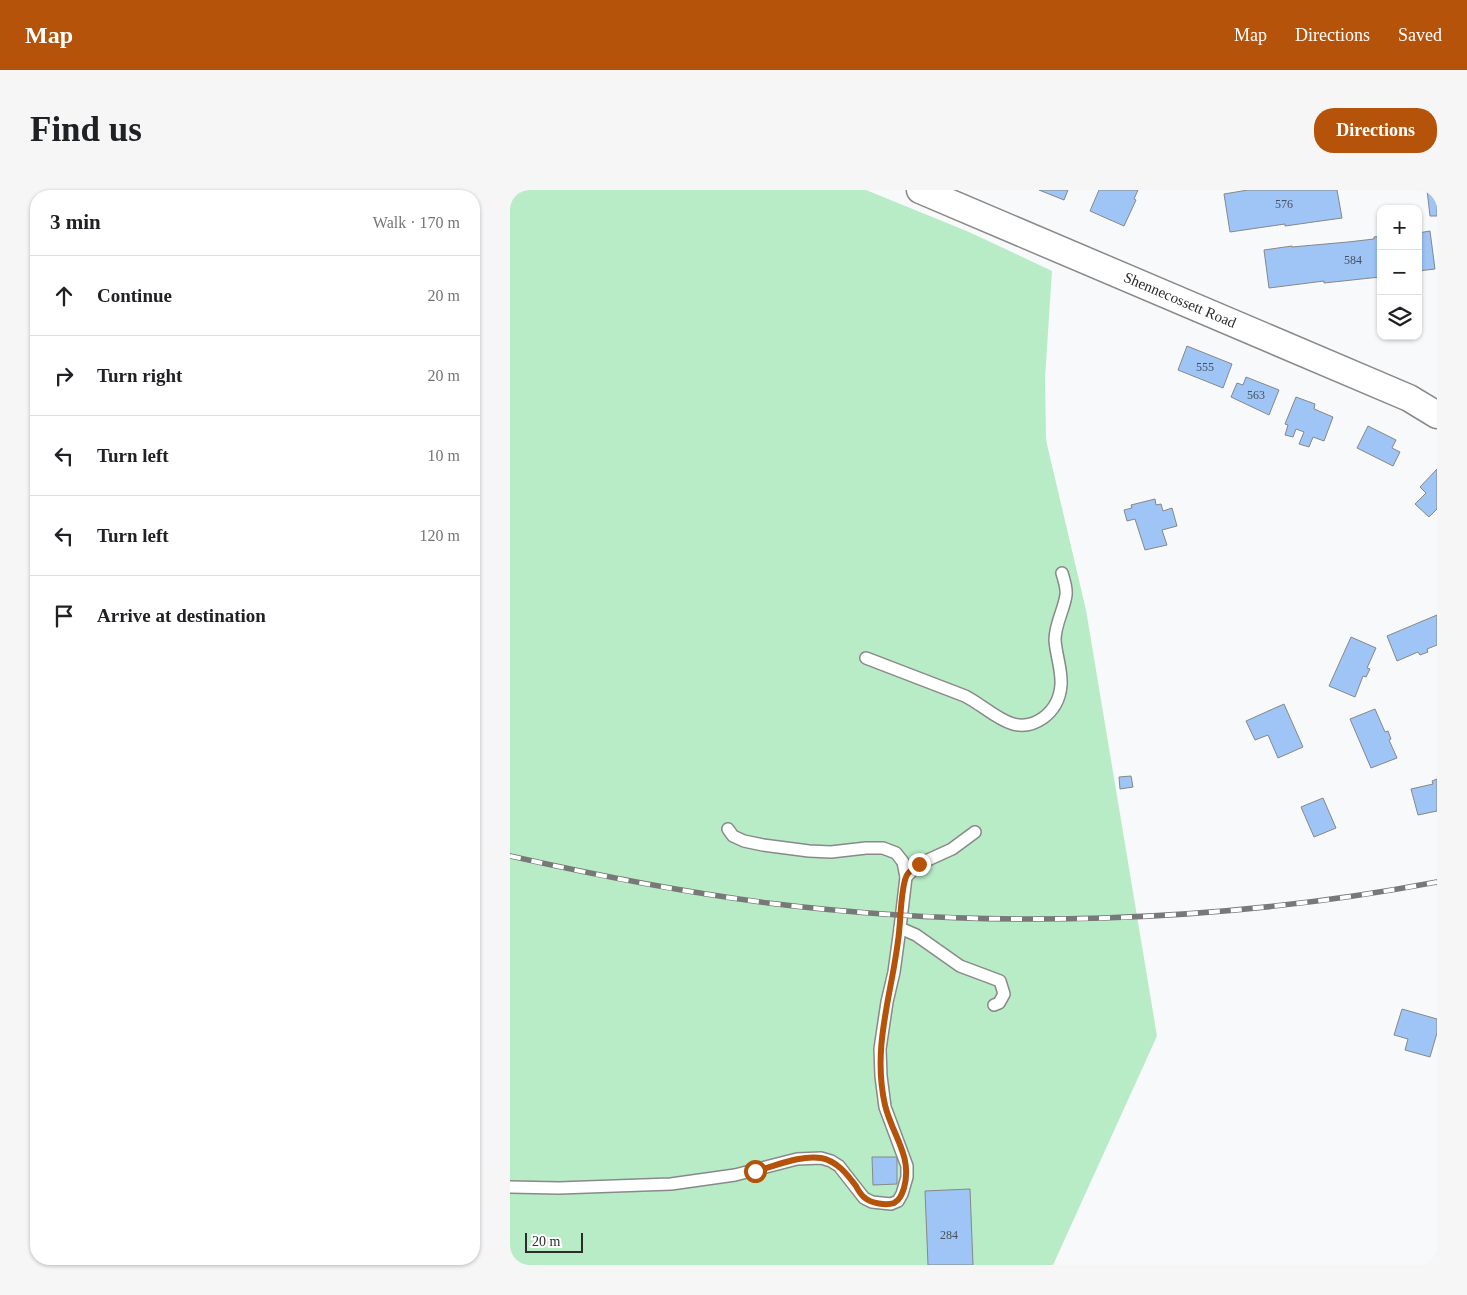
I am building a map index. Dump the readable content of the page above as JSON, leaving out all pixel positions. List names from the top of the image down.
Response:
{
  "streets": {
    "street": ["Shennecossett Road"]
  },
  "house_numbers": [
    "576",
    "584",
    "555",
    "563",
    "284"
  ],
  "scale_bar": "20 m",
  "page": {
    "header": "Map",
    "nav": ["Map", "Directions", "Saved"],
    "buttons": "Directions",
    "title": "Find us",
    "heading": ["3 min", "Walk · 170 m"],
    "map_buttons": ["+", "−"],
    "list": [
      ["Continue", "20 m"],
      ["Turn right", "20 m"],
      ["Turn left", "10 m"],
      ["Turn left", "120 m"],
      "Arrive at destination"
    ],
    "scale": "20 m"
  }
}
